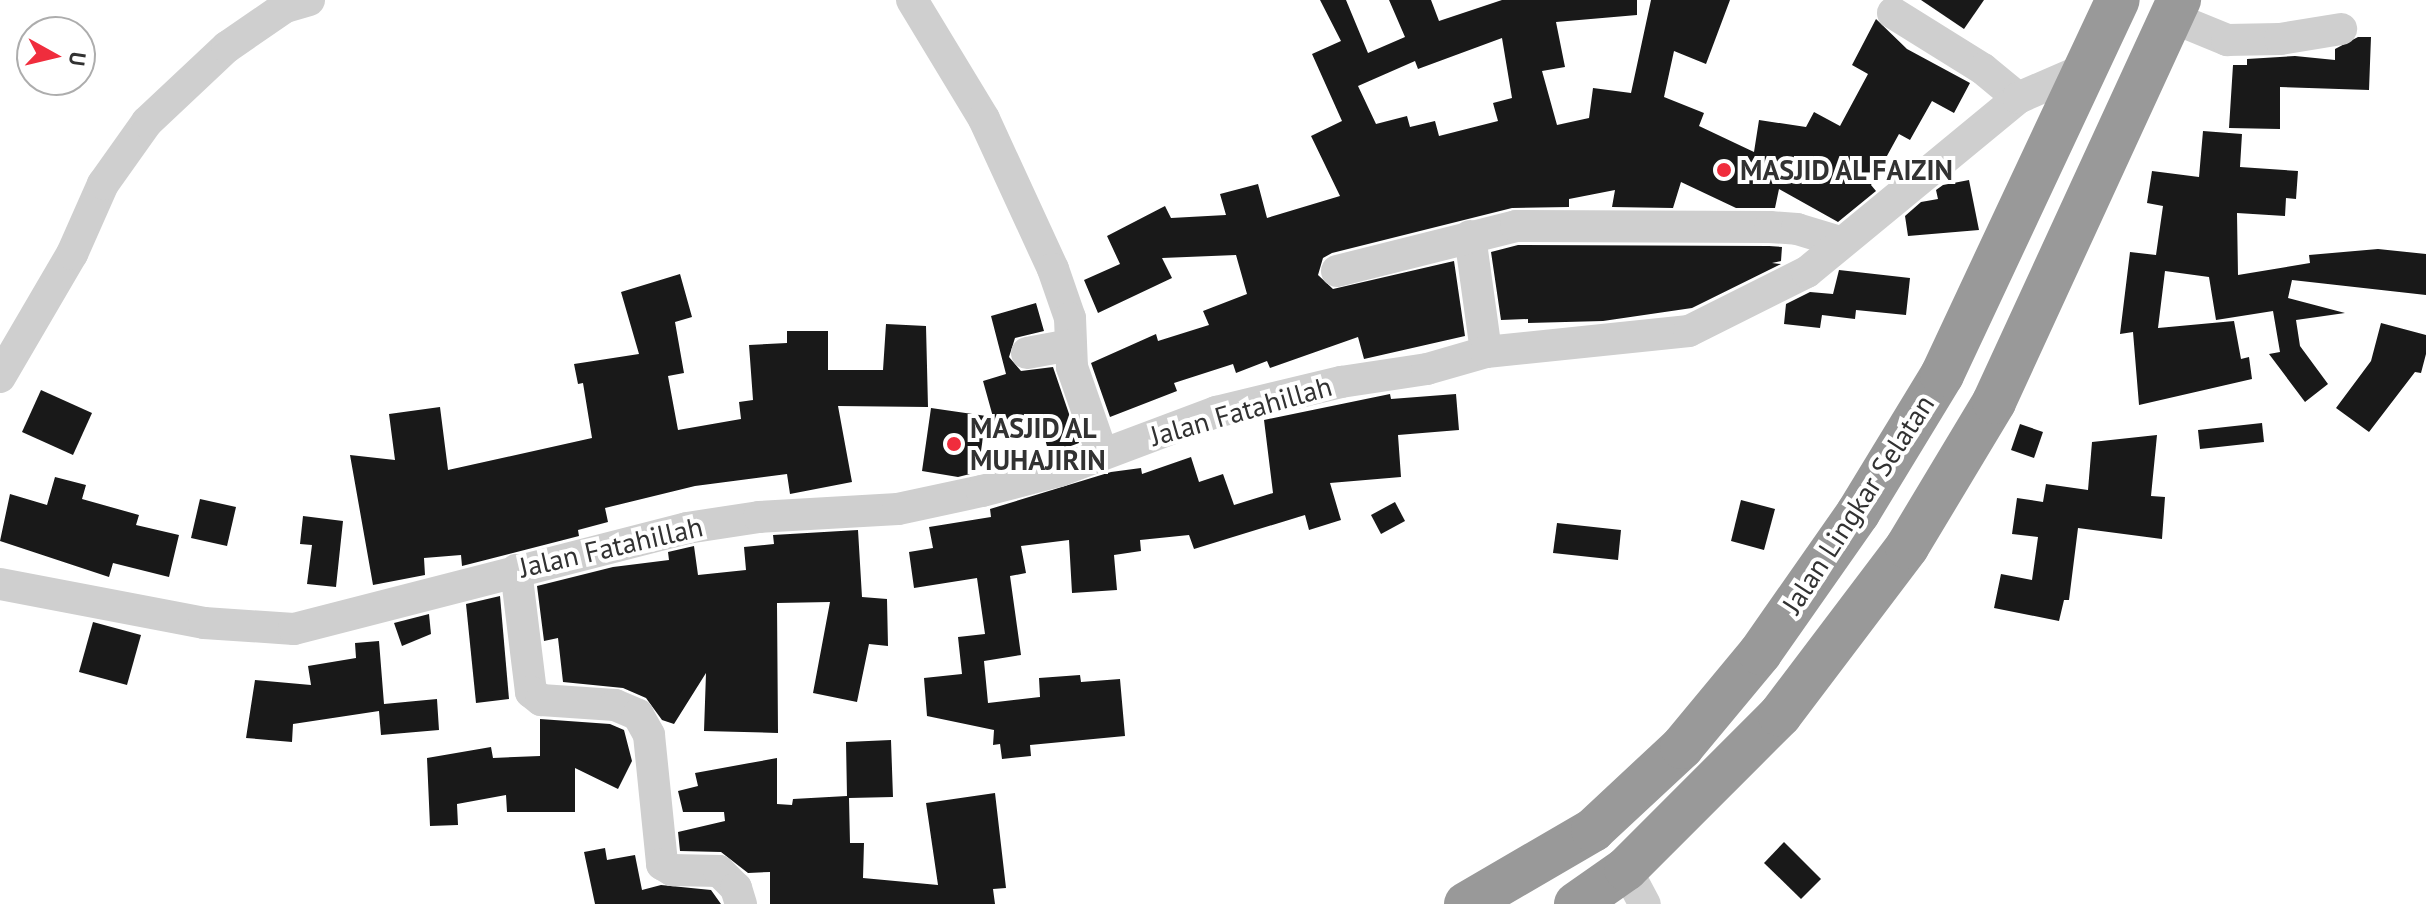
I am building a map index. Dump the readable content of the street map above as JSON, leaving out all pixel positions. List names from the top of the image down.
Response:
{
  "streets": {
    "highway": ["Jalan Lingkar Selatan"],
    "street": ["Jalan Fatahillah"]
  },
  "crossings": [
    ["Jalan Fatahillah", "Jalan Lingkar Selatan"]
  ],
  "places": ["MASJID AL FAIZIN", "MASJID AL MUHAJIRIN"],
  "north": "right"
}
